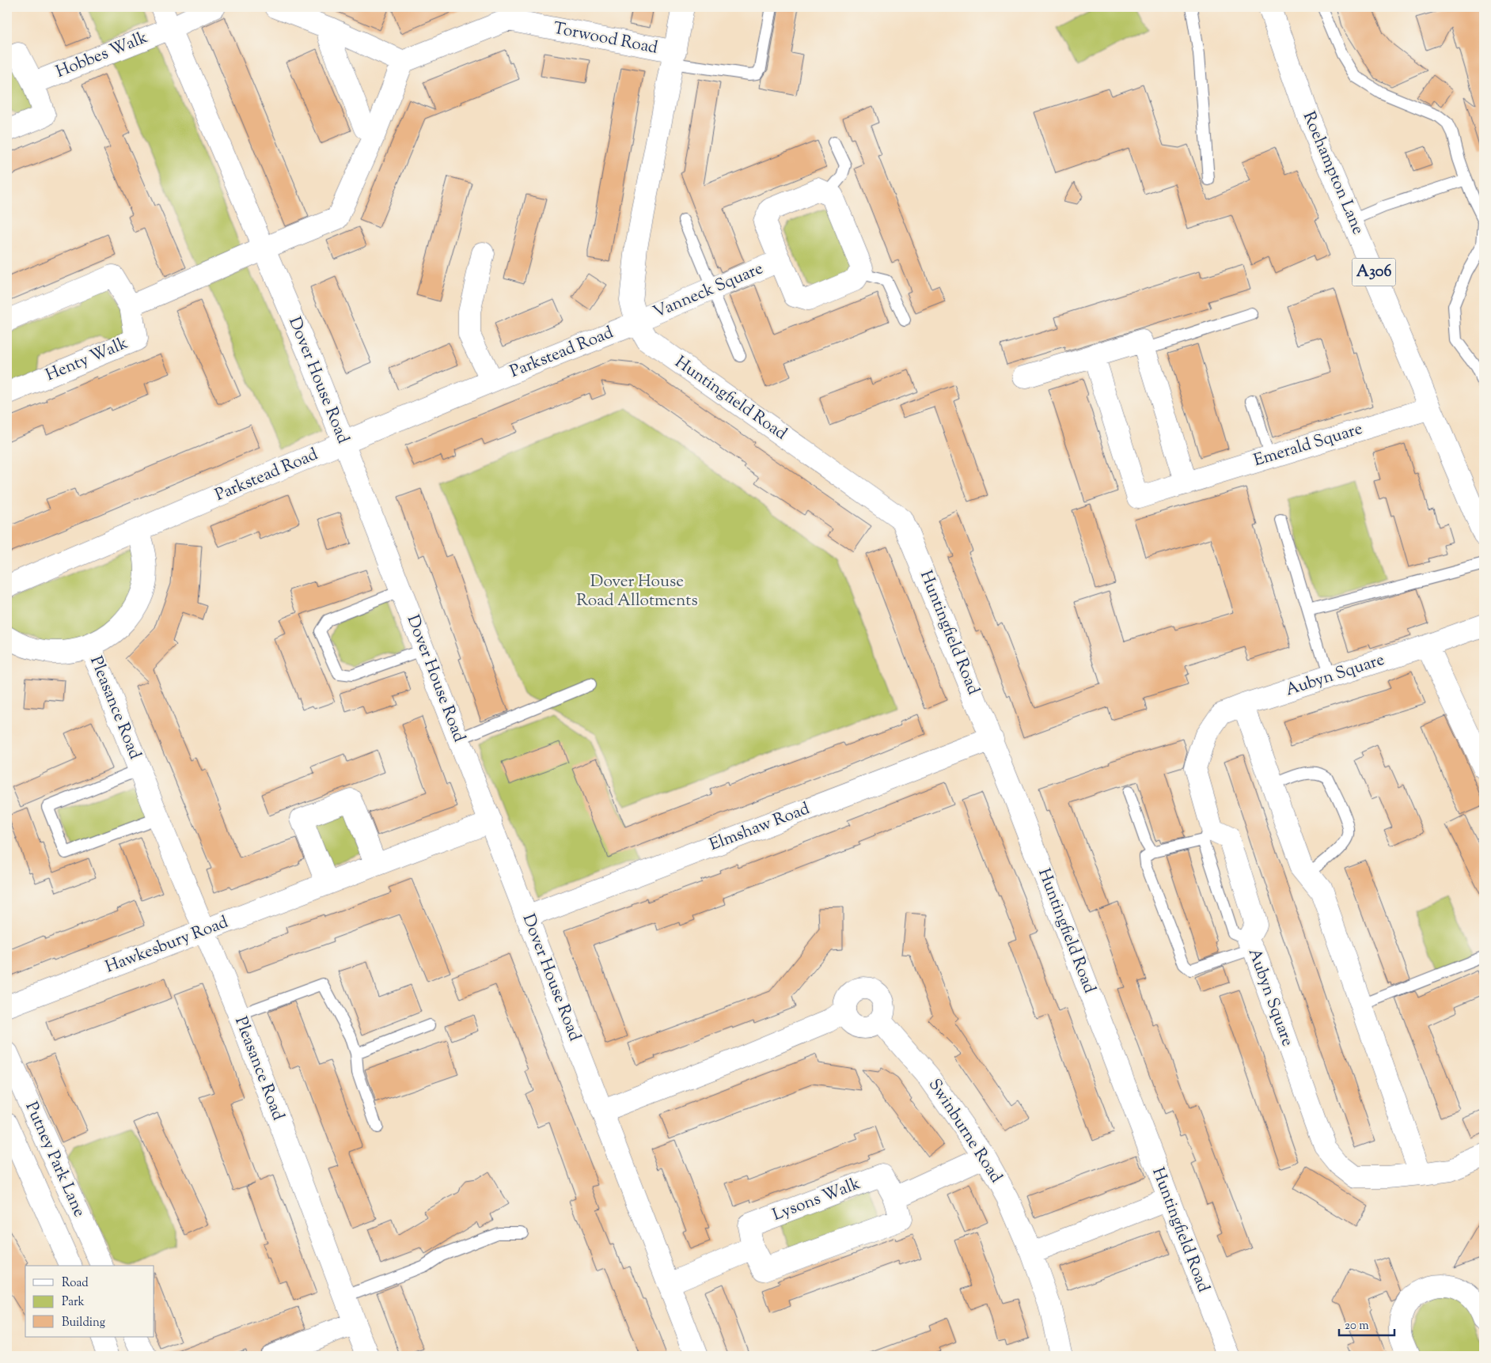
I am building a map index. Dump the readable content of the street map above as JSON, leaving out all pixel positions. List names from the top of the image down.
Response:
{
  "streets": {
    "main road": [
      "Torwood Road",
      "Hobbes Walk",
      "Roehampton Lane",
      "A306",
      "Vanneck Square",
      "Parkstead Road",
      "Henty Walk",
      "Dover House Road",
      "Huntingfield Road",
      "Emerald Square",
      "Aubyn Square",
      "Pleasance Road",
      "Elmshaw Road",
      "Hawkesbury Road",
      "Swinburne Road",
      "Putney Park Lane",
      "Lysons Walk"
    ]
  },
  "crossings": [
    ["Torwood Road", "Huntingfield Road"],
    ["Hobbes Walk", "Dover House Road"],
    ["Roehampton Lane", "Emerald Square"],
    ["Vanneck Square", "Parkstead Road"],
    ["Vanneck Square", "Huntingfield Road"],
    ["Parkstead Road", "Dover House Road"],
    ["Parkstead Road", "Huntingfield Road"],
    ["Parkstead Road", "Pleasance Road"],
    ["Dover House Road", "Elmshaw Road"],
    ["Dover House Road", "Hawkesbury Road"],
    ["Huntingfield Road", "Elmshaw Road"],
    ["Pleasance Road", "Hawkesbury Road"]
  ],
  "parks": ["Dover House Road Allotments"],
  "legend": ["Road", "Park", "Building"],
  "scale_bar": "20 m"
}
